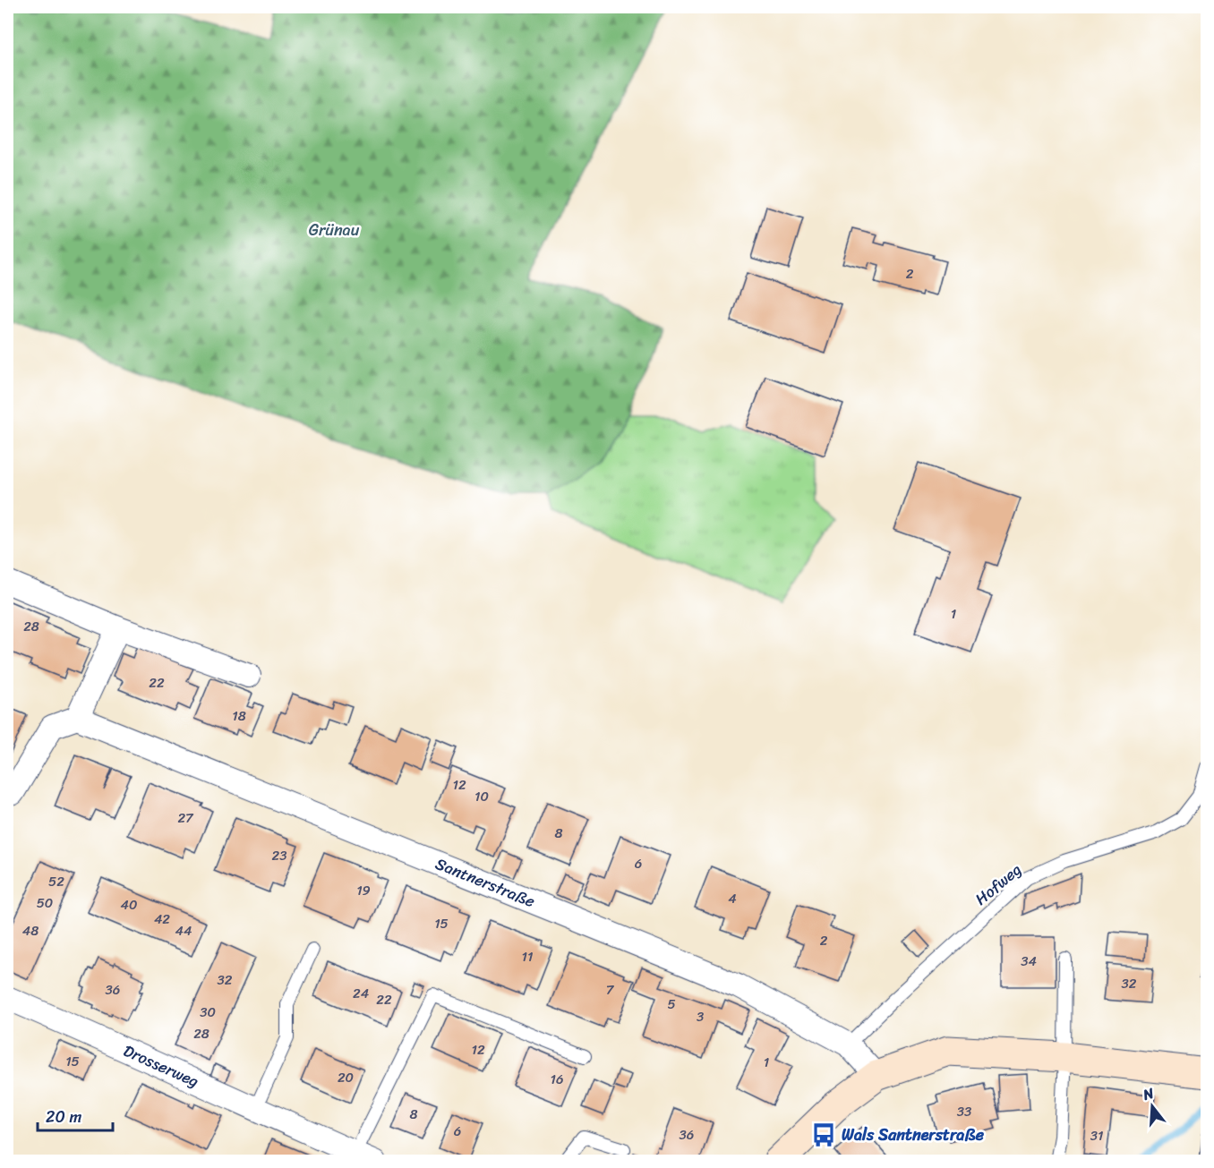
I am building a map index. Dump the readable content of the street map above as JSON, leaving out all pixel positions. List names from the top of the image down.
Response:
{
  "streets": {
    "street": ["Santnerstraße", "Drosserweg"],
    "lane": ["Hofweg"]
  },
  "crossings": [
    ["Santnerstraße", "Hofweg"]
  ],
  "parks": ["Grünau"],
  "places": {
    "bus stop": ["Wals Santnerstraße"]
  },
  "house_numbers": [
    "2",
    "1",
    "28",
    "22",
    "18",
    "12",
    "10",
    "27",
    "8",
    "23",
    "6",
    "52",
    "19",
    "4",
    "50",
    "40",
    "42",
    "15",
    "48",
    "44",
    "2",
    "11",
    "34",
    "32",
    "32",
    "36",
    "7",
    "24",
    "22",
    "5",
    "30",
    "3",
    "28",
    "12",
    "15",
    "1",
    "20",
    "16",
    "33",
    "8",
    "6",
    "36",
    "31"
  ],
  "scale_bar": "20 m",
  "north": "top"
}
